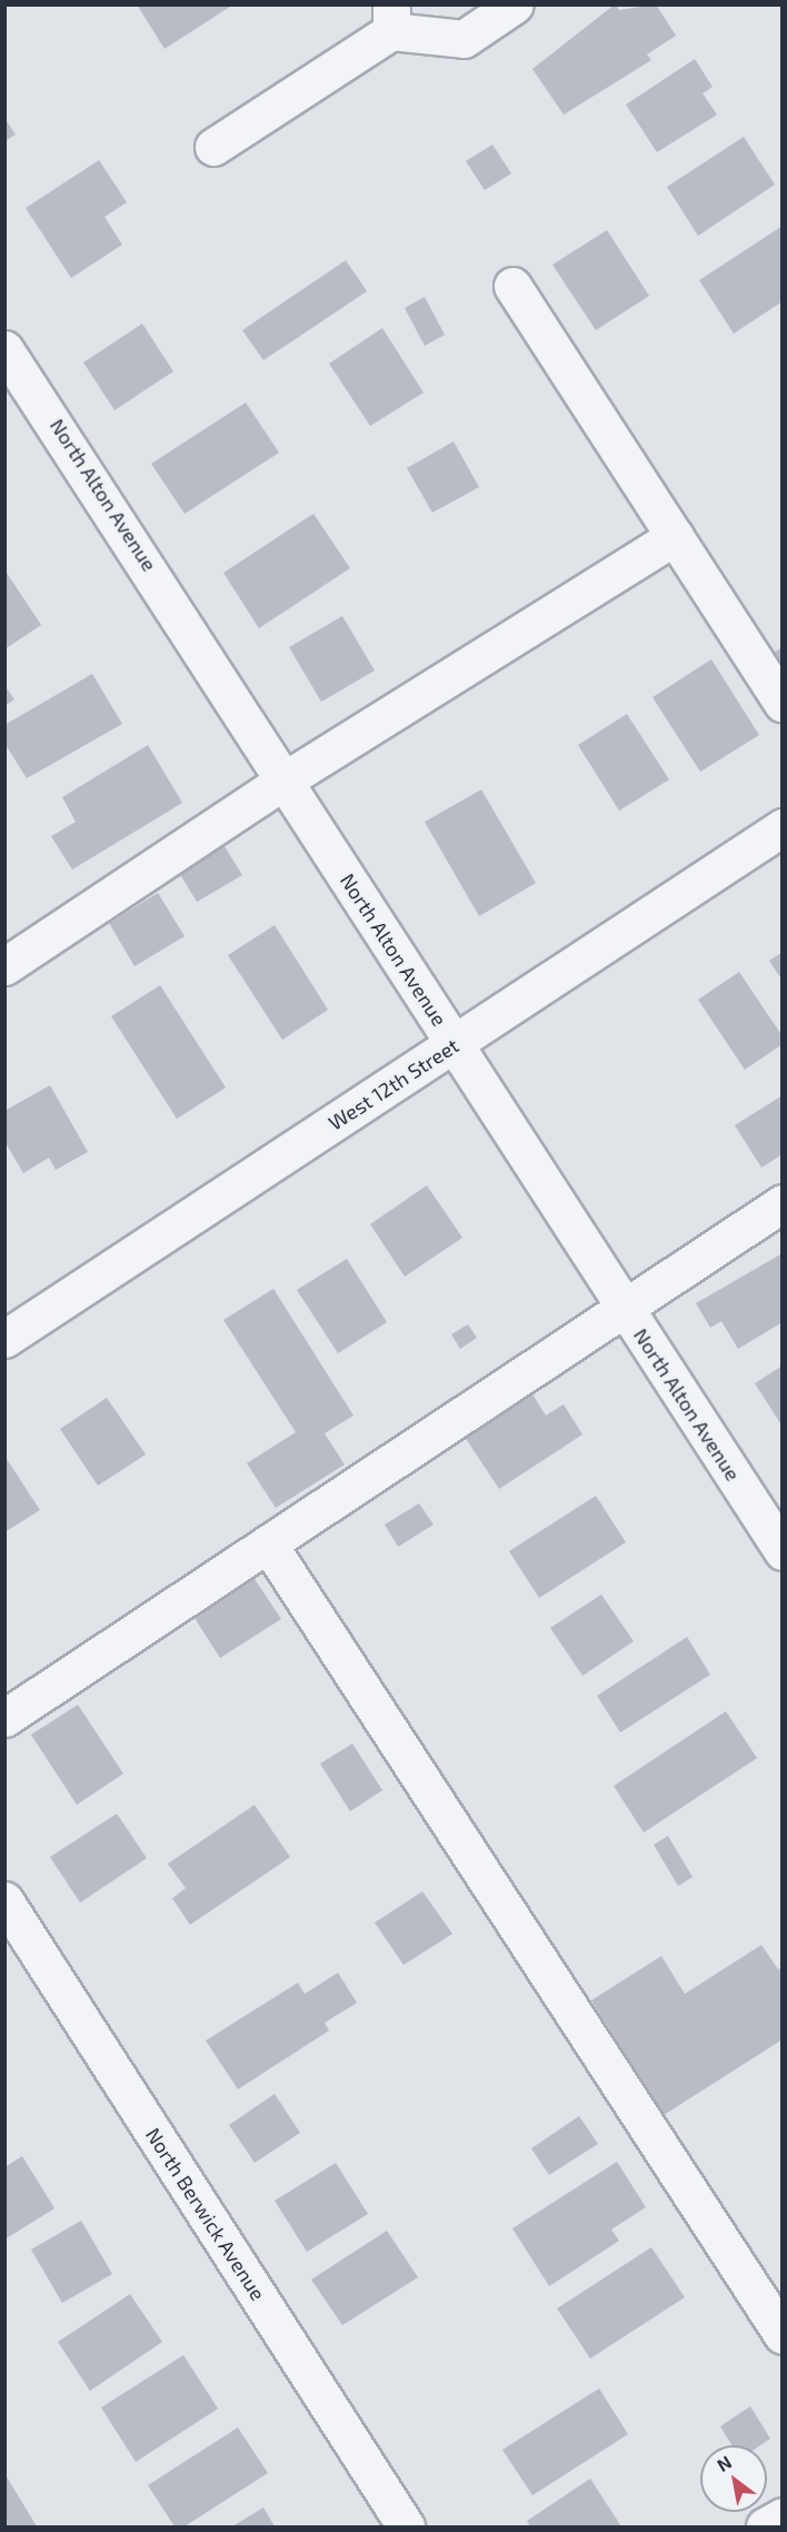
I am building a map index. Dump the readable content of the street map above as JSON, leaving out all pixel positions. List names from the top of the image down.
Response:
{
  "streets": {
    "street": ["North Alton Avenue", "West 12th Street", "North Berwick Avenue"]
  },
  "crossings": [
    ["North Alton Avenue", "West 12th Street"]
  ],
  "north": "top left"
}
